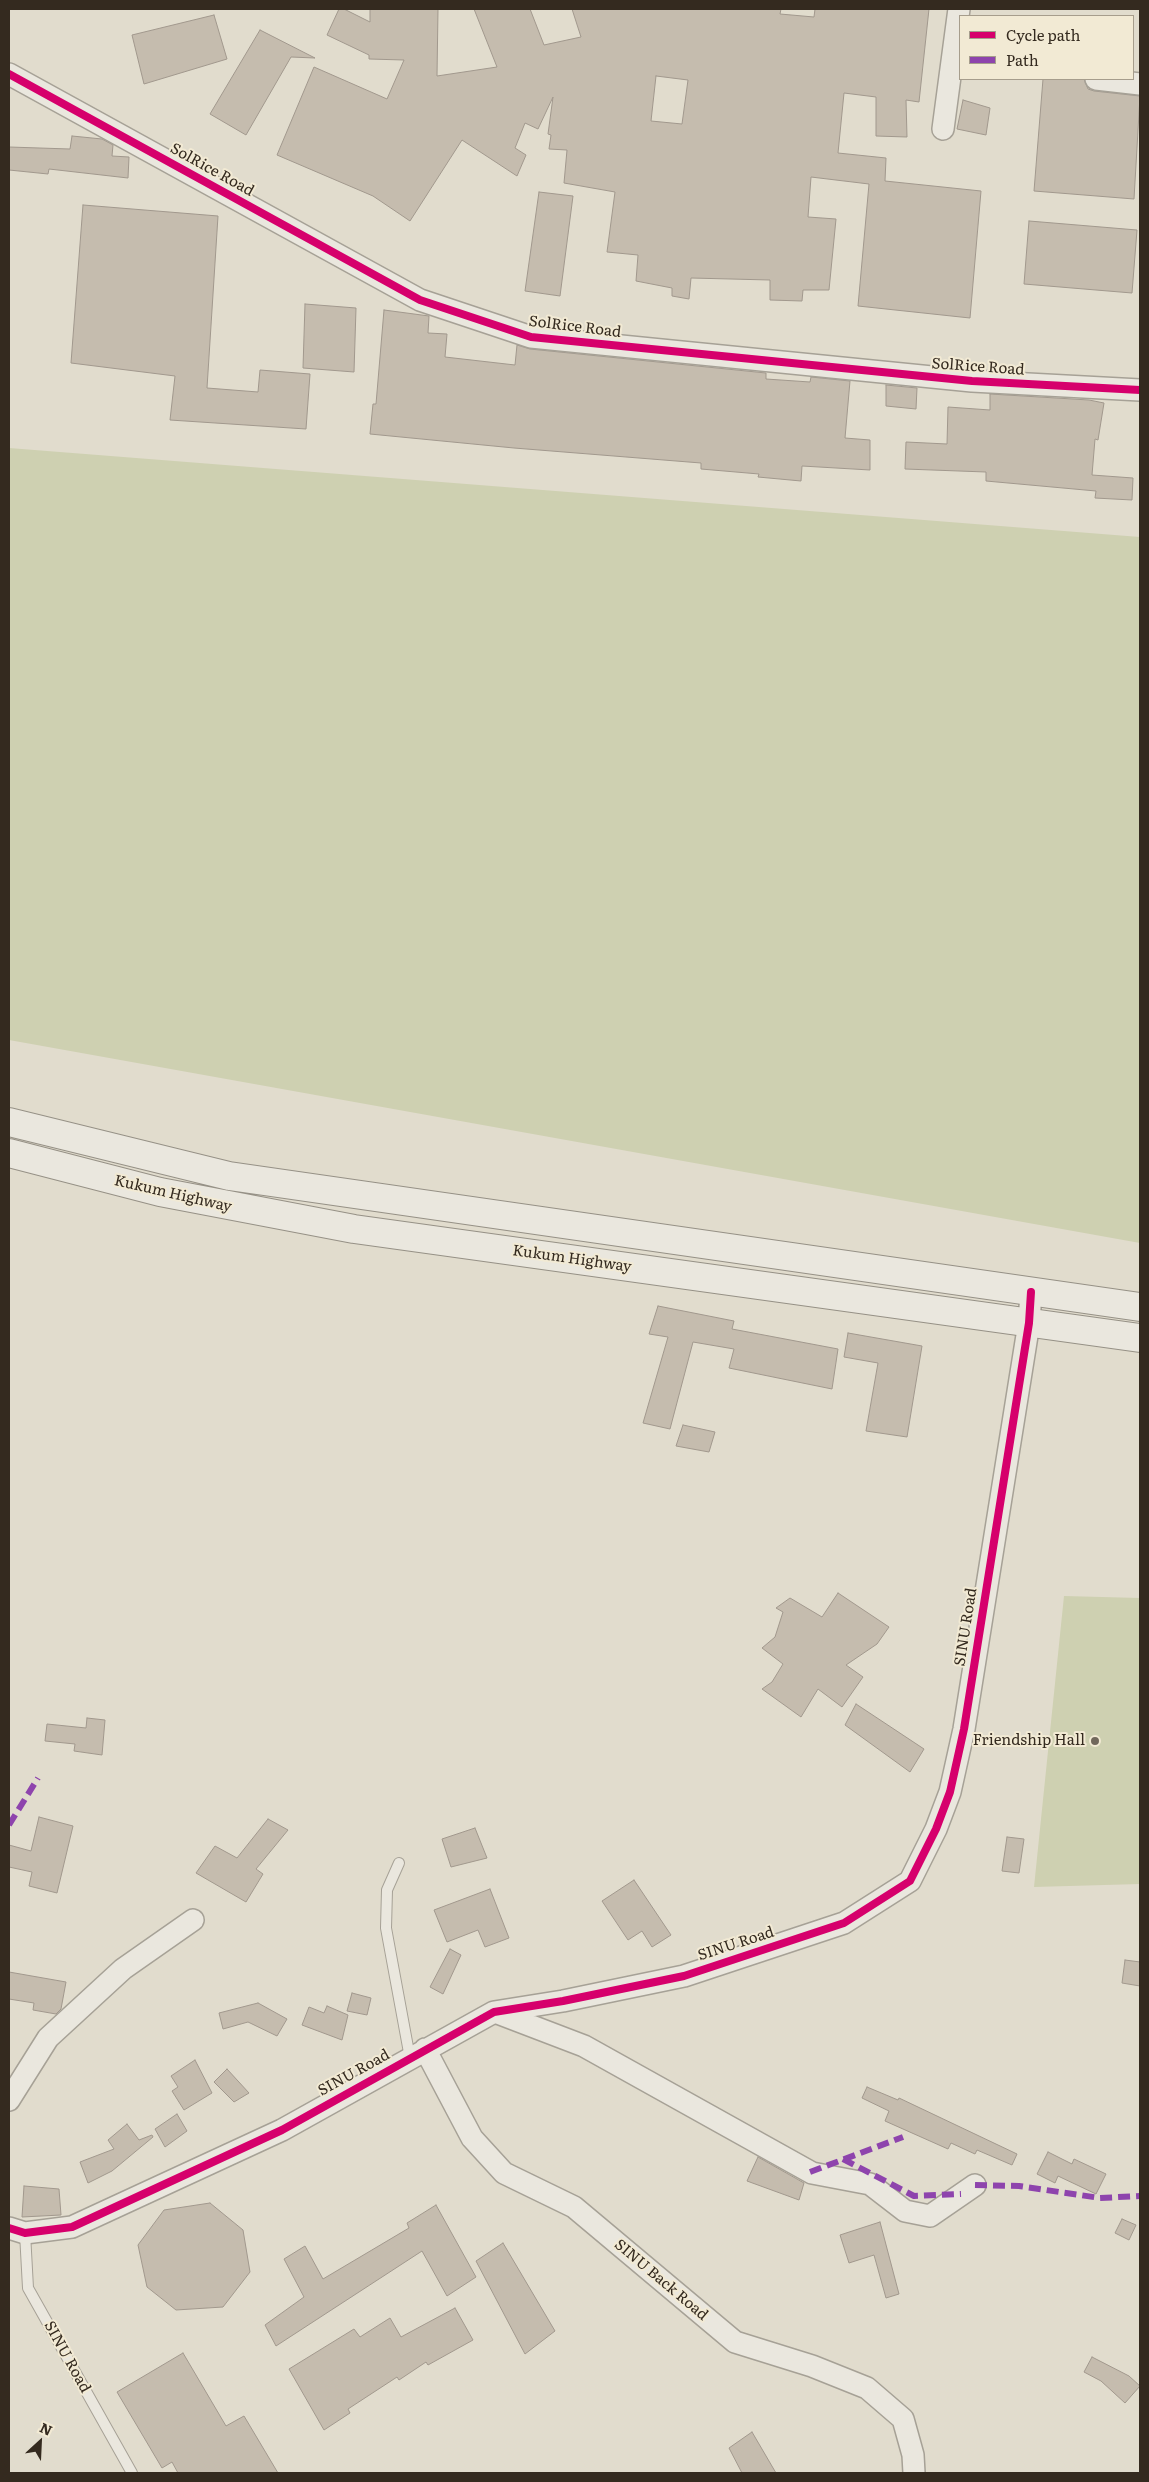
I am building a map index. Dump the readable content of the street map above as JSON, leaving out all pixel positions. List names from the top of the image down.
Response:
{
  "streets": {
    "main road": ["Kukum Highway"],
    "street": ["SolRice Road", "SINU Road", "SINU Back Road"]
  },
  "crossings": [
    ["Kukum Highway", "SINU Road"],
    ["SINU Road", "SINU Back Road"]
  ],
  "places": ["Friendship Hall"],
  "legend": ["Cycle path", "Path"],
  "north": "top right"
}
